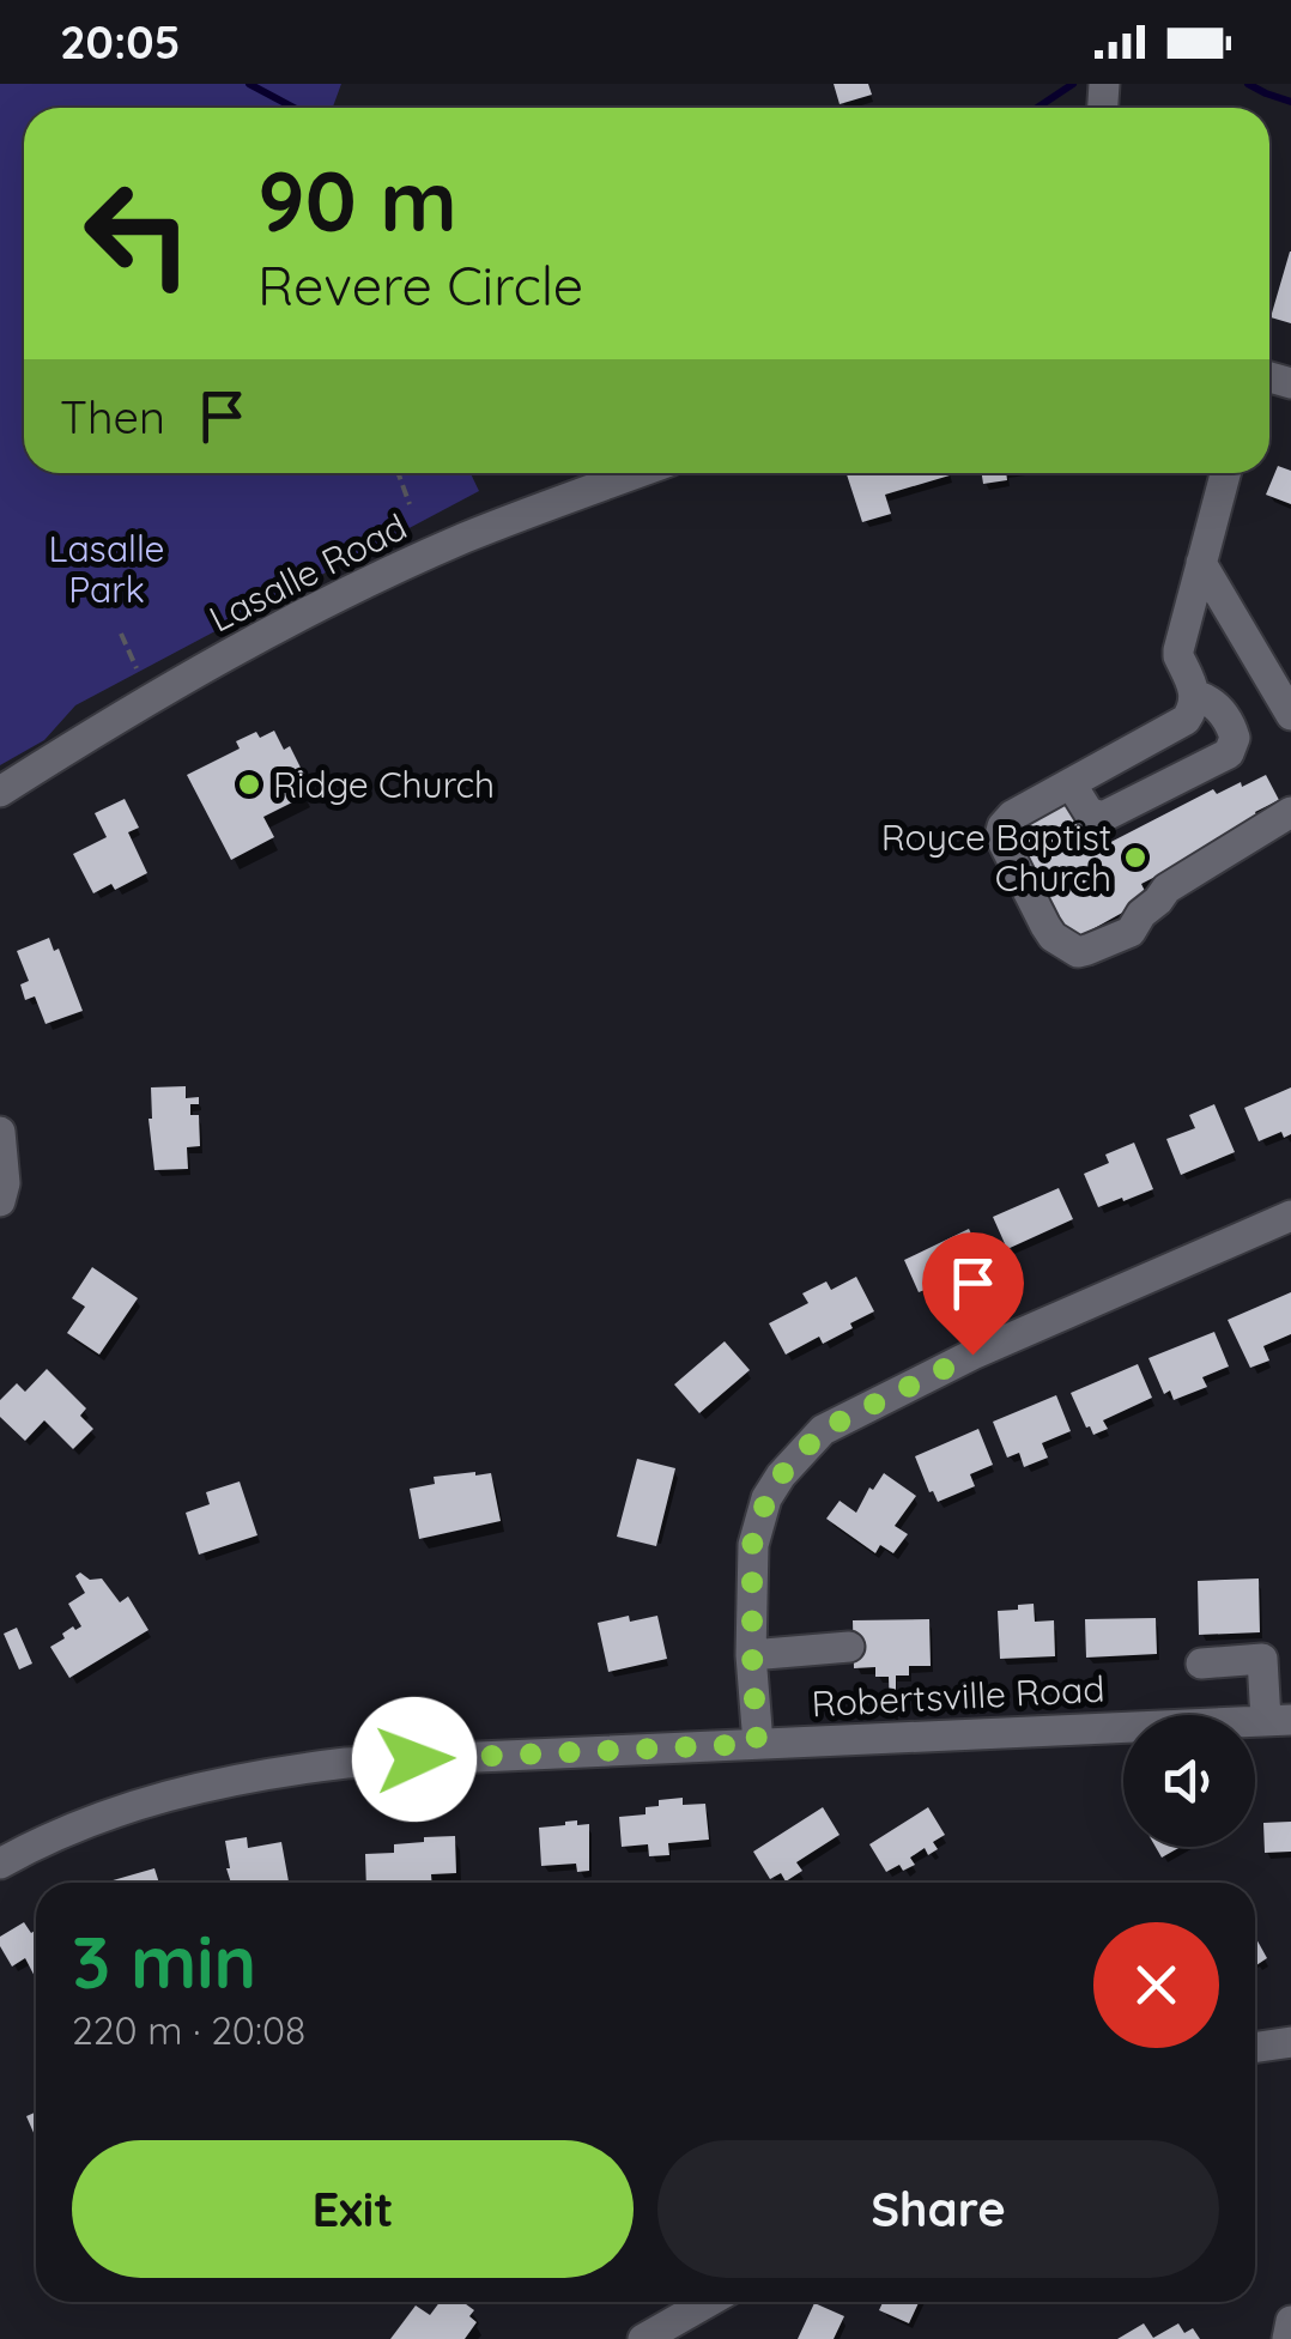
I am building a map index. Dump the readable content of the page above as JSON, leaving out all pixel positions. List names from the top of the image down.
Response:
{
  "streets": {
    "street": ["Lasalle Road", "Robertsville Road"]
  },
  "parks": ["Lasalle Park"],
  "places": ["Ridge Church", "Royce Baptist Church"],
  "page": {
    "status": "20:05",
    "turn": ["90 m", "Revere Circle"],
    "then": "Then",
    "heading": ["3 min", "220 m · 20:08"],
    "buttons": ["Exit", "Share"]
  }
}
